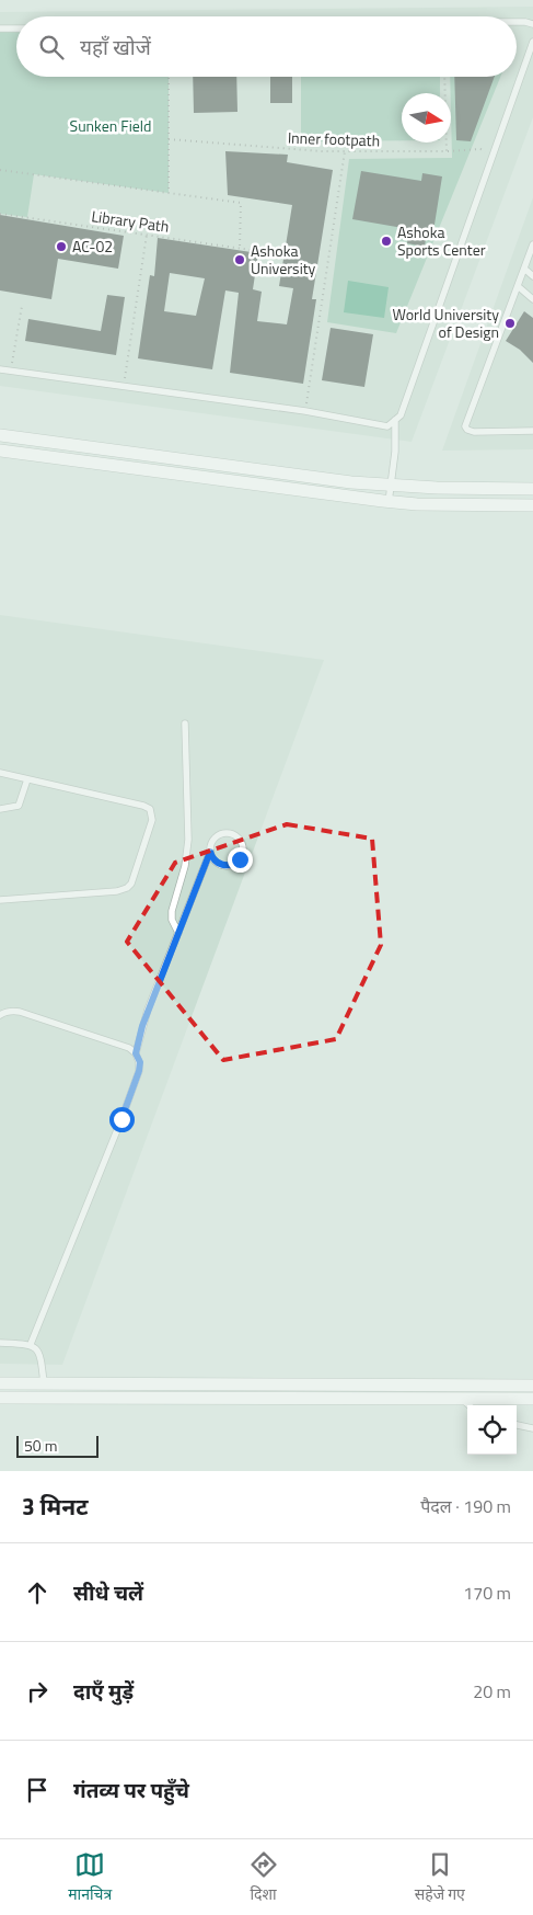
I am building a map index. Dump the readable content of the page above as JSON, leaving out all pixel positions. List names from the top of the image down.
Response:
{
  "streets": {
    "path": ["Inner footpath", "Library Path"]
  },
  "parks": ["Sunken Field"],
  "places": [
    "Ashoka Sports Center",
    "AC-02",
    "Ashoka University",
    "World University of Design"
  ],
  "scale_bar": "50 m",
  "north": "right",
  "page": {
    "search": "यहाँ खोजें",
    "scale": "50 m",
    "heading": ["3 मिनट", "पैदल · 190 m"],
    "list": [
      ["सीधे चलें", "170 m"],
      ["दाएँ मुड़ें", "20 m"],
      "गंतव्य पर पहुँचे"
    ],
    "nav": ["मानचित्र", "दिशा", "सहेजे गए"]
  }
}
